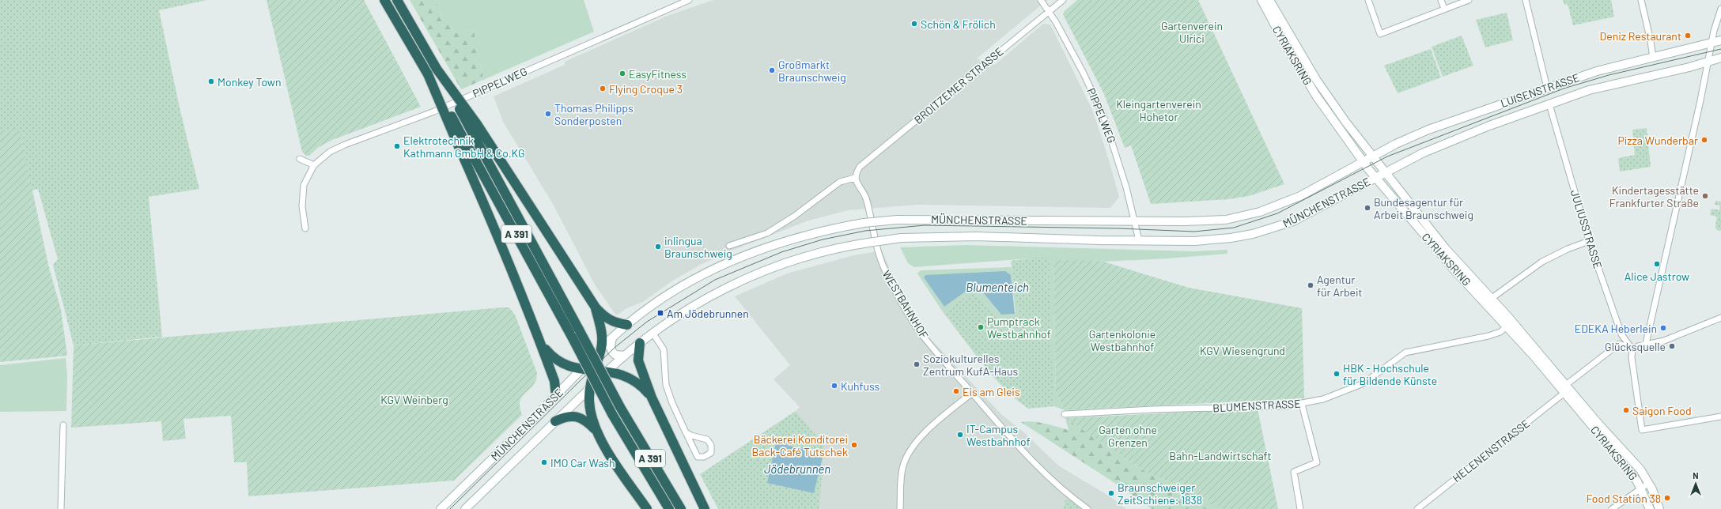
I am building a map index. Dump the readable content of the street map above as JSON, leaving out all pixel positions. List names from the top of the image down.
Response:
{
  "streets": {
    "highway": ["A 391"],
    "main road": ["CYRIAKSRING", "LUISENSTRASSE", "MÜNCHENSTRASSE"],
    "street": [
      "PIPPELWEG",
      "BROITZEMER STRASSE",
      "JULIUSSTRASSE",
      "WESTBAHNHOF",
      "BLUMENSTRASSE",
      "HELENENSTRASSE"
    ]
  },
  "crossings": [
    ["CYRIAKSRING", "LUISENSTRASSE"],
    ["CYRIAKSRING", "MÜNCHENSTRASSE"],
    ["CYRIAKSRING", "BLUMENSTRASSE"],
    ["CYRIAKSRING", "HELENENSTRASSE"],
    ["PIPPELWEG", "BROITZEMER STRASSE"],
    ["PIPPELWEG", "MÜNCHENSTRASSE"],
    ["BROITZEMER STRASSE", "WESTBAHNHOF"],
    ["LUISENSTRASSE", "MÜNCHENSTRASSE"],
    ["LUISENSTRASSE", "JULIUSSTRASSE"],
    ["JULIUSSTRASSE", "HELENENSTRASSE"]
  ],
  "water": ["Blumenteich", "Jödebrunnen"],
  "parks": [
    "Gartenverein Ulrici",
    "Kleingartenverein Hohetor",
    "Gartenkolonie Westbahnhof",
    "KGV Wiesengrund",
    "KGV Weinberg",
    "Garten ohne Grenzen",
    "Bahn-Landwirtschaft"
  ],
  "places": {
    "other": [
      "Schön & Frölich",
      "Deniz Restaurant",
      "Großmarkt Braunschweig",
      "EasyFitness",
      "Monkey Town",
      "Flying Croque 3",
      "Thomas Philipps Sonderposten",
      "Pizza Wunderbar",
      "Elektrotechnik Kathmann GmbH & Co.KG",
      "Kindertagesstätte Frankfurter Straße",
      "Bundesagentur für Arbeit Braunschweig",
      "inlingua Braunschweig",
      "Alice Jastrow",
      "Agentur für Arbeit",
      "Pumptrack Westbahnhof",
      "EDEKA Heberlein",
      "Glücksquelle",
      "Soziokulturelles Zentrum KufA-Haus",
      "HBK - Hochschule für Bildende Künste",
      "Kuhfuss",
      "Eis am Gleis",
      "Saigon Food",
      "IT-Campus Westbahnhof",
      "Bäckerei Konditorei Back-Café Tutschek",
      "IMO Car Wash",
      "Braunschweiger ZeitSchiene: 1838",
      "Food Station 38"
    ],
    "transit": ["Am Jödebrunnen"]
  },
  "north": "top"
}
